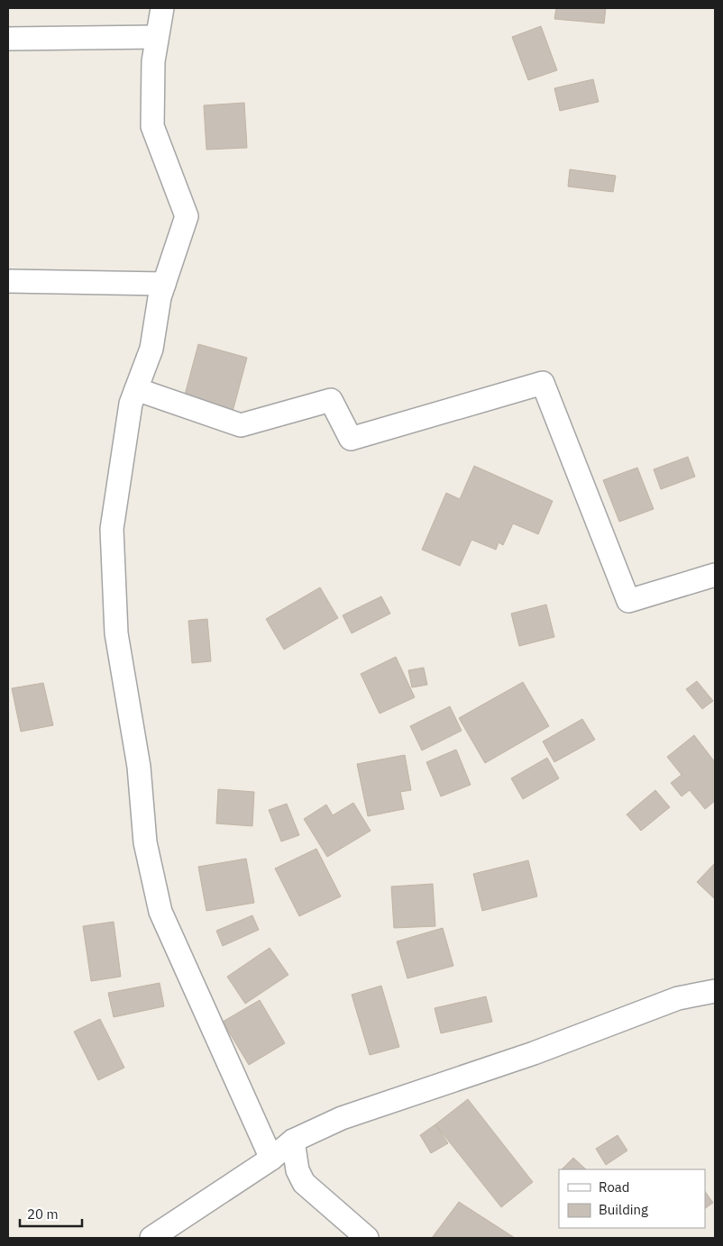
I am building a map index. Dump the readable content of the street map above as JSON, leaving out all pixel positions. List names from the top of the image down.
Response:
{
  "legend": ["Road", "Building"],
  "scale_bar": "20 m"
}
